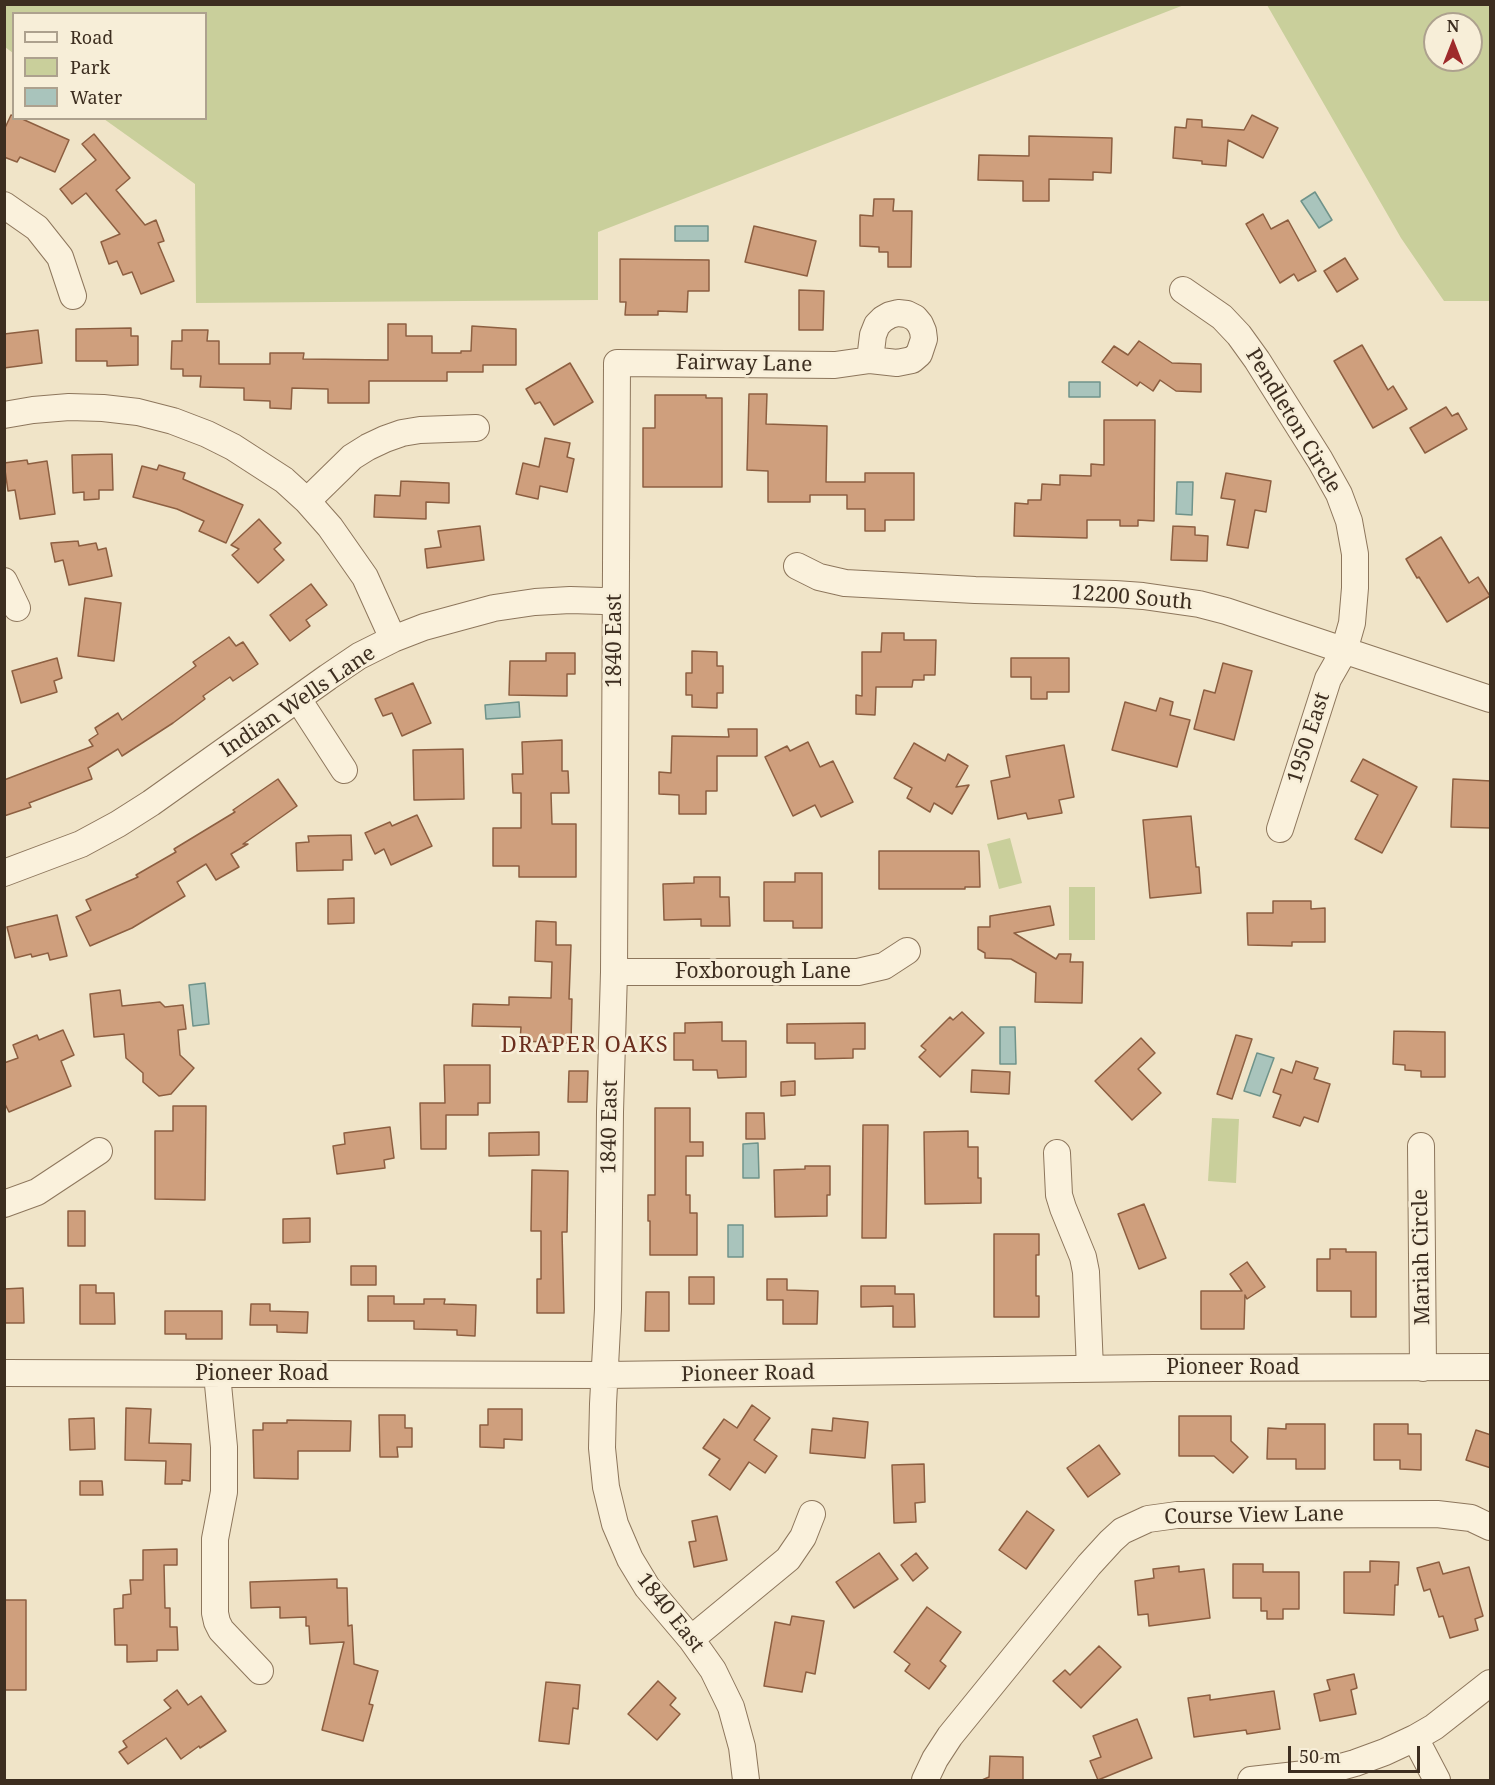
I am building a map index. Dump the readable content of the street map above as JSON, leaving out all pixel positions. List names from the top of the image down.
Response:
{
  "streets": {
    "street": [
      "Fairway Lane",
      "Pendleton Circle",
      "12200 South",
      "1840 East",
      "Indian Wells Lane",
      "1950 East",
      "Foxborough Lane",
      "Mariah Circle",
      "Pioneer Road",
      "Course View Lane"
    ]
  },
  "crossings": [
    ["Fairway Lane", "1840 East"],
    ["Pendleton Circle", "12200 South"],
    ["Pendleton Circle", "1950 East"],
    ["12200 South", "1950 East"],
    ["1840 East", "Indian Wells Lane"],
    ["1840 East", "Foxborough Lane"],
    ["1840 East", "Pioneer Road"],
    ["Mariah Circle", "Pioneer Road"]
  ],
  "districts": ["DRAPER OAKS"],
  "legend": ["Road", "Park", "Water"],
  "scale_bar": "50 m",
  "north": "top"
}
